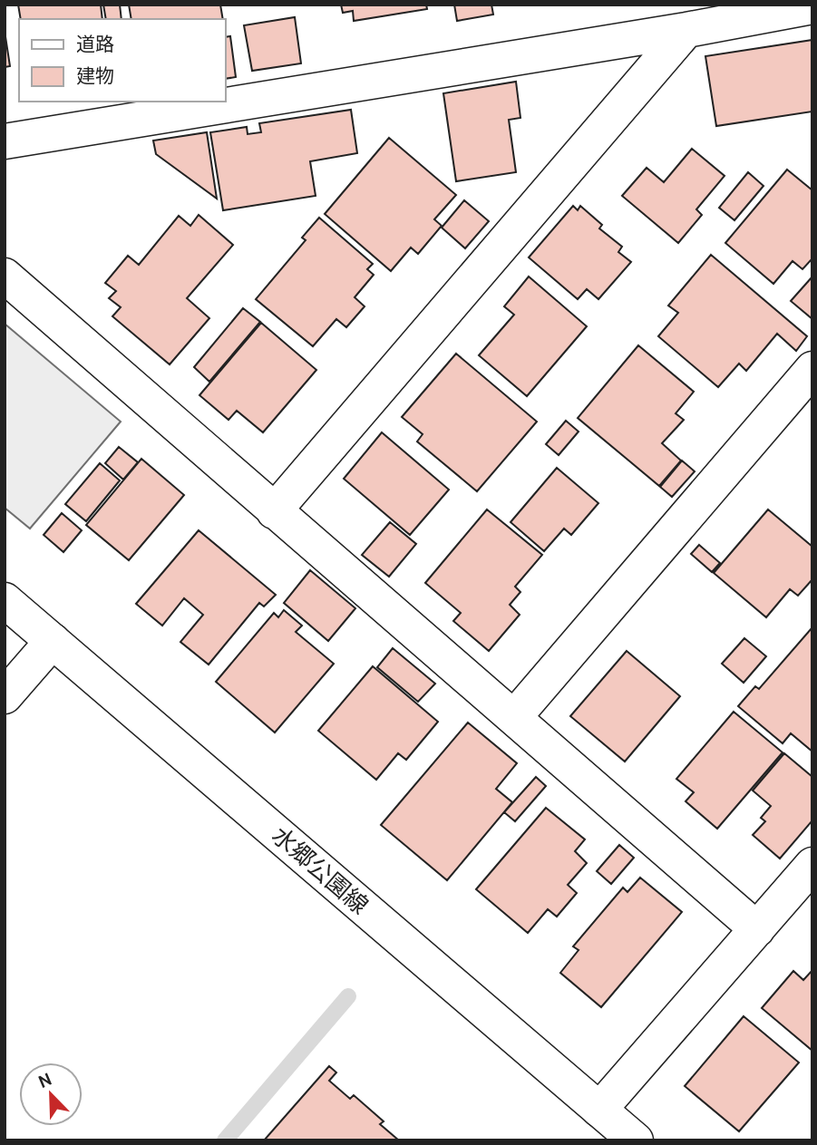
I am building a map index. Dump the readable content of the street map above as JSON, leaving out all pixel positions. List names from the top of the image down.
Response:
{
  "streets": {
    "street": ["水郷公園線"]
  },
  "legend": ["道路", "建物"],
  "north": "top left"
}
